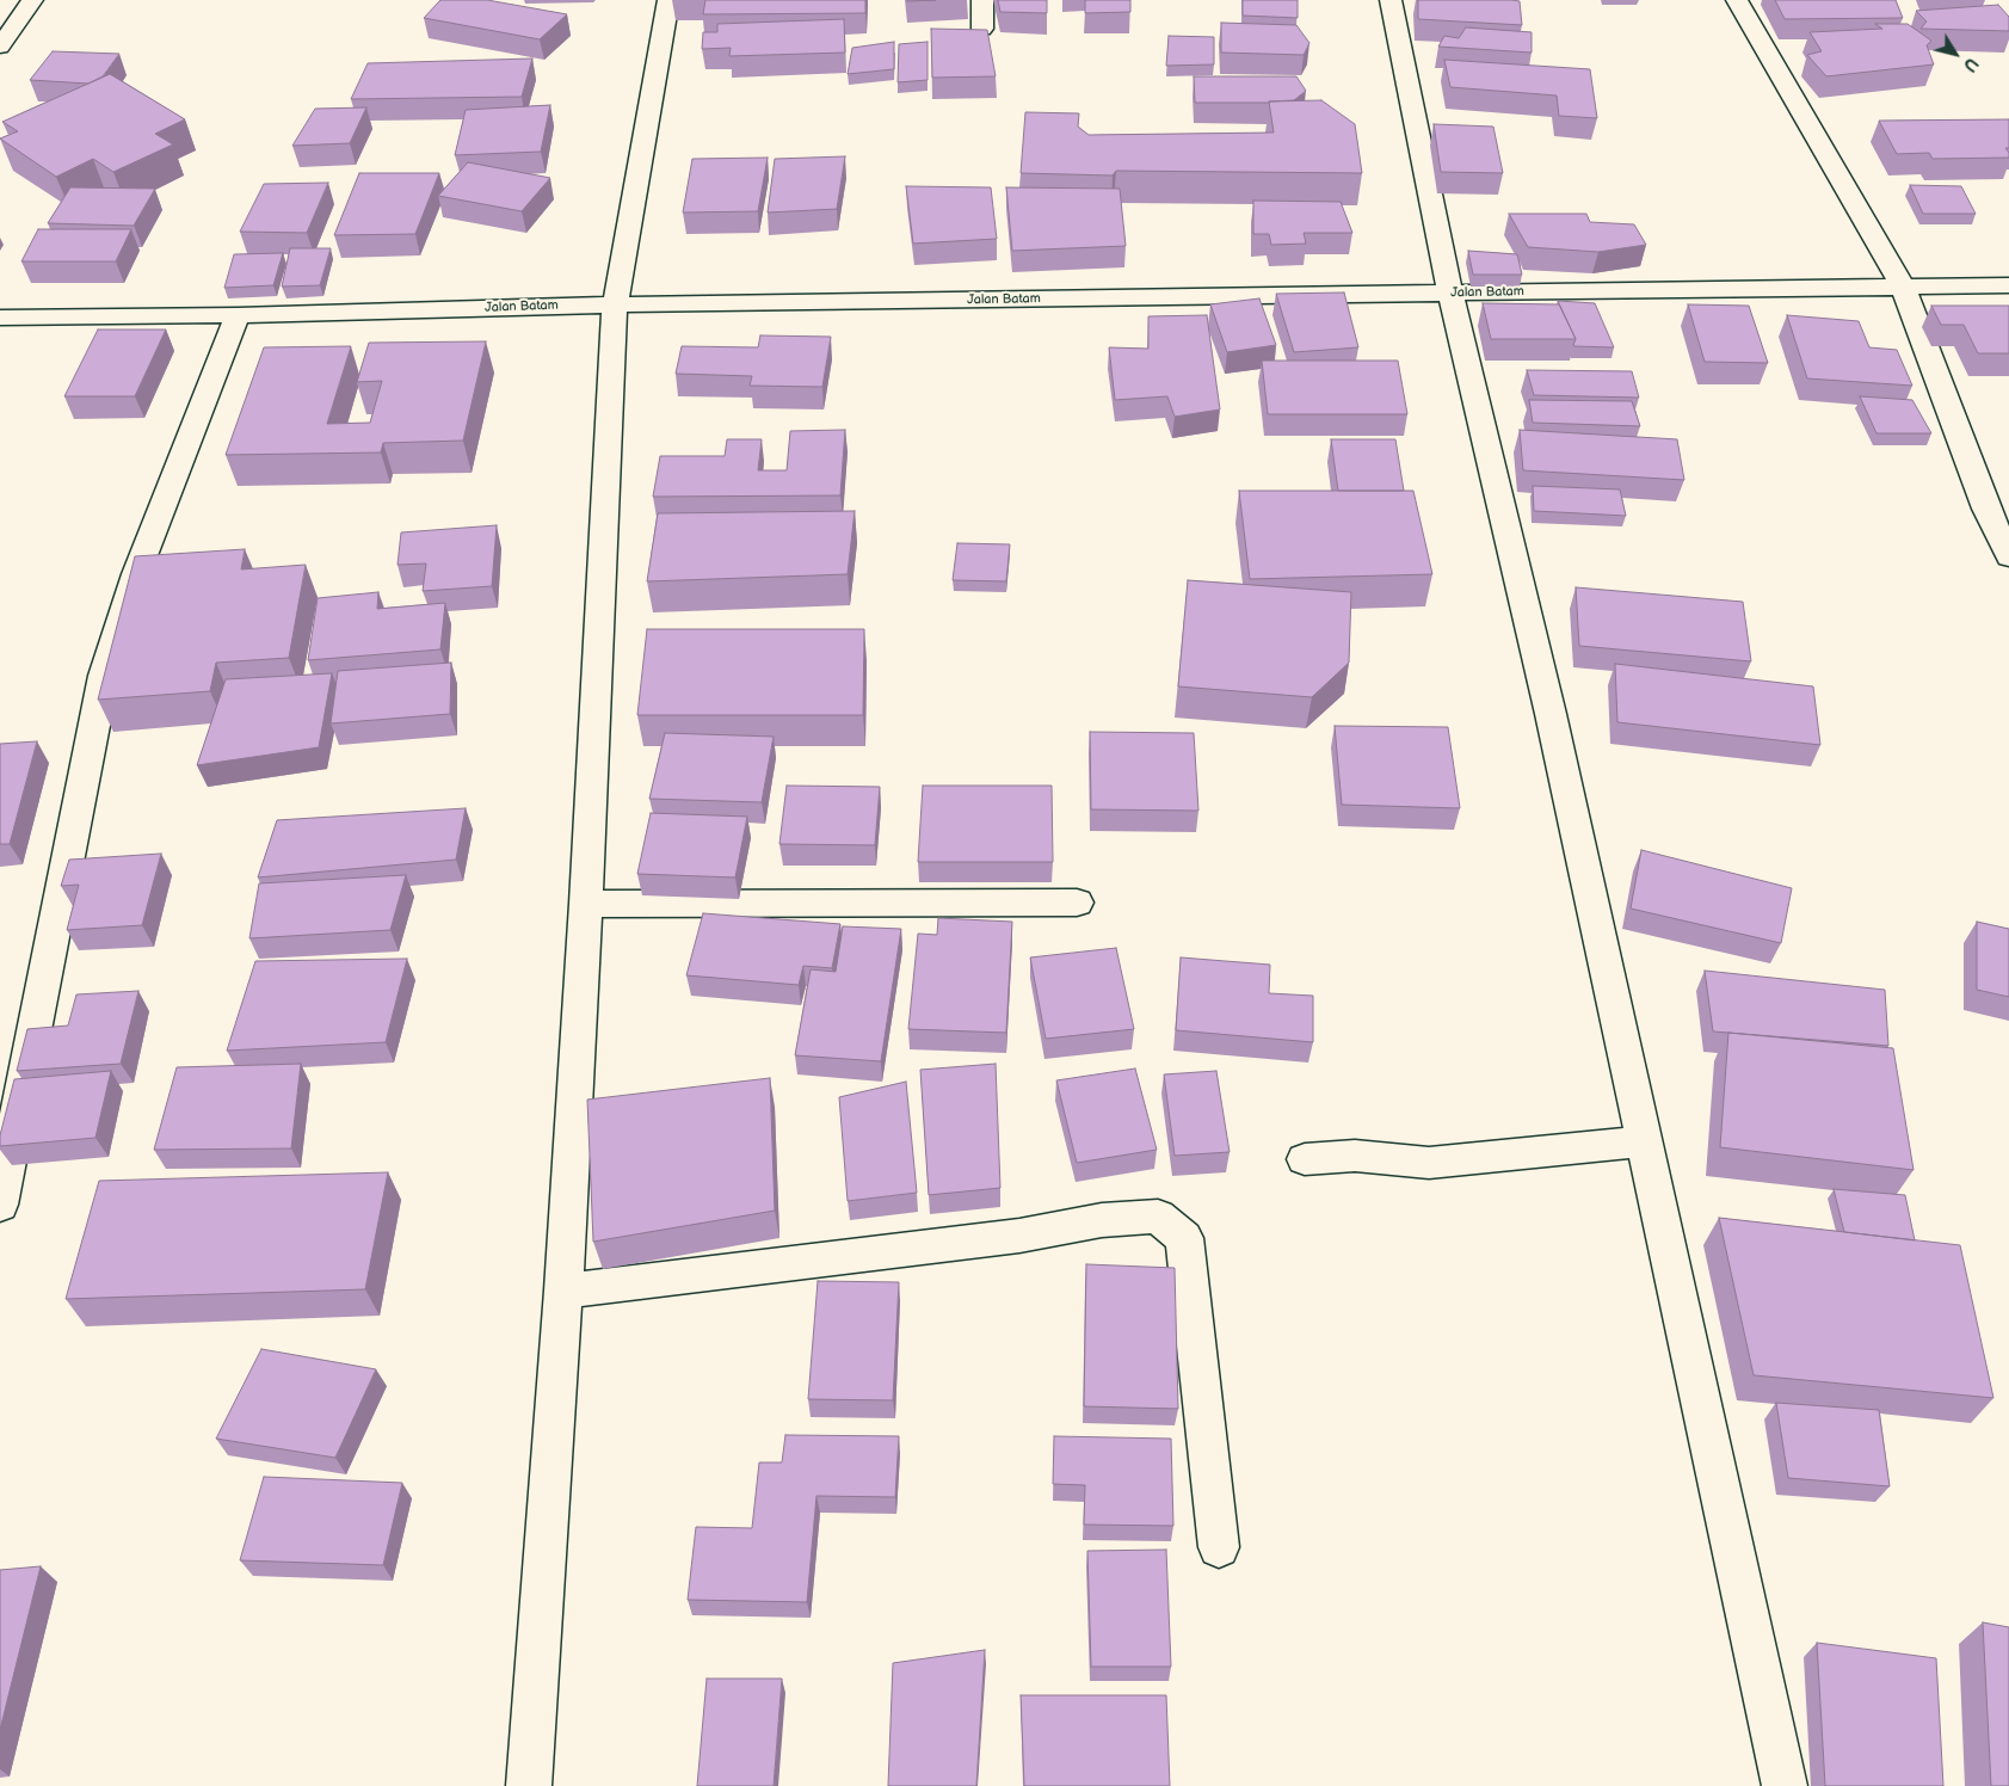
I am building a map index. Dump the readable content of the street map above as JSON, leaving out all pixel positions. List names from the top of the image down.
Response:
{
  "streets": {
    "street": ["Jalan Batam"]
  },
  "north": "bottom right"
}
